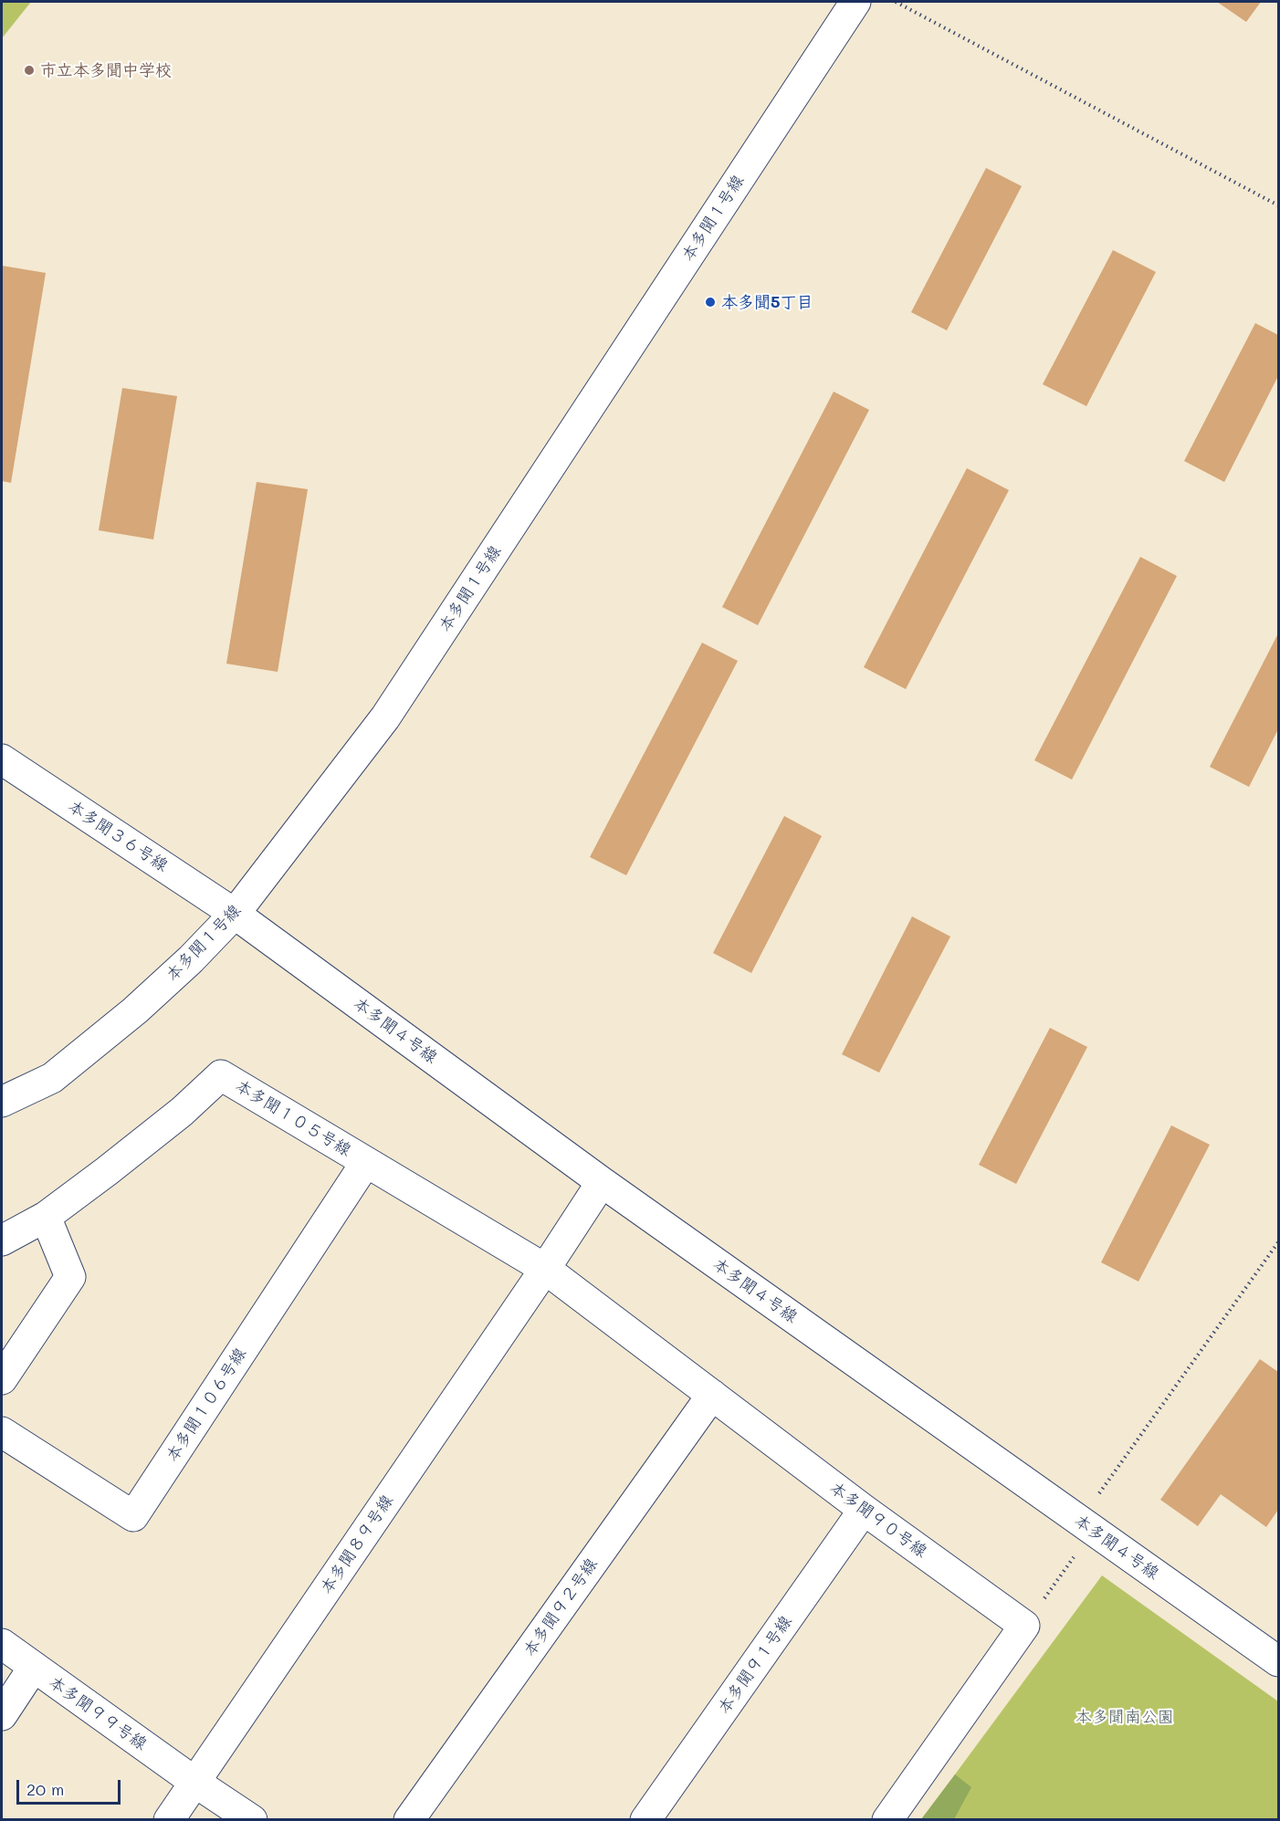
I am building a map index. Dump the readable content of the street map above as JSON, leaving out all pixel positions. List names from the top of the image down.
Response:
{
  "streets": {
    "street": [
      "本多聞１号線",
      "本多聞３６号線",
      "本多聞４号線",
      "本多聞１０５号線",
      "本多聞１０６号線",
      "本多聞９０号線",
      "本多聞８９号線",
      "本多聞９２号線",
      "本多聞９１号線",
      "本多聞９９号線"
    ]
  },
  "crossings": [
    ["本多聞１号線", "本多聞３６号線"],
    ["本多聞１号線", "本多聞４号線"],
    ["本多聞３６号線", "本多聞４号線"],
    ["本多聞４号線", "本多聞８９号線"],
    ["本多聞１０５号線", "本多聞１０６号線"],
    ["本多聞１０５号線", "本多聞９０号線"],
    ["本多聞１０５号線", "本多聞８９号線"],
    ["本多聞９０号線", "本多聞８９号線"],
    ["本多聞９０号線", "本多聞９２号線"],
    ["本多聞９０号線", "本多聞９１号線"],
    ["本多聞８９号線", "本多聞９９号線"]
  ],
  "parks": ["本多聞南公園"],
  "places": ["市立本多聞中学校", "本多聞5丁目"],
  "scale_bar": "20 m"
}
